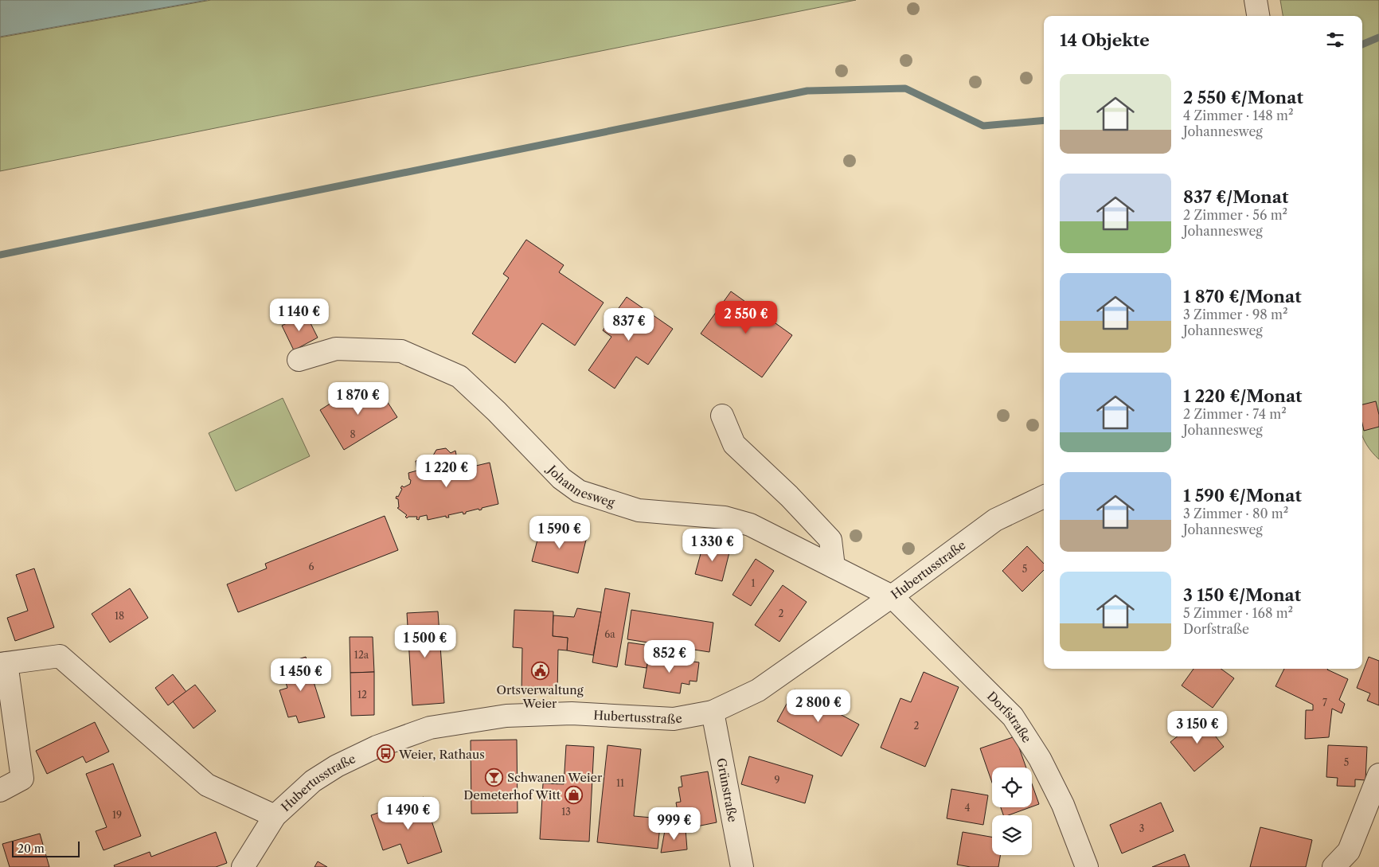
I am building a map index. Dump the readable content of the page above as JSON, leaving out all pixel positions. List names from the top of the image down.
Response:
{
  "streets": {
    "street": [
      "Johannesweg",
      "Hubertusstraße",
      "Dorfstraße",
      "Grünstraße"
    ]
  },
  "crossings": [
    ["Johannesweg", "Hubertusstraße"],
    ["Johannesweg", "Dorfstraße"],
    ["Hubertusstraße", "Dorfstraße"],
    ["Hubertusstraße", "Grünstraße"]
  ],
  "places": {
    "public building": ["Ortsverwaltung Weier"],
    "bus stop": ["Weier, Rathaus"],
    "bar": ["Schwanen Weier"],
    "shop": ["Demeterhof Witt"]
  },
  "house_numbers": [
    "8",
    "6",
    "5",
    "1",
    "2",
    "18",
    "6a",
    "12a",
    "12",
    "7",
    "2",
    "5",
    "9",
    "11",
    "4",
    "13",
    "19",
    "3"
  ],
  "scale_bar": "20 m",
  "page": {
    "heading": "14 Objekte",
    "list": [
      {
        "name": "2 550 €/Monat",
        "note": "4 Zimmer · 148 m² · Johannesweg"
      },
      {
        "name": "837 €/Monat",
        "note": "2 Zimmer · 56 m² · Johannesweg"
      },
      {
        "name": "1 870 €/Monat",
        "note": "3 Zimmer · 98 m² · Johannesweg"
      },
      {
        "name": "1 220 €/Monat",
        "note": "2 Zimmer · 74 m² · Johannesweg"
      },
      {
        "name": "1 590 €/Monat",
        "note": "3 Zimmer · 80 m² · Johannesweg"
      },
      {
        "name": "3 150 €/Monat",
        "note": "5 Zimmer · 168 m² · Dorfstraße"
      }
    ],
    "price": [
      "1 140 €",
      "2 550 €",
      "837 €",
      "1 870 €",
      "1 220 €",
      "1 590 €",
      "1 330 €",
      "1 500 €",
      "852 €",
      "1 450 €",
      "2 800 €",
      "3 150 €",
      "1 490 €",
      "999 €"
    ],
    "scale": "20 m"
  }
}
